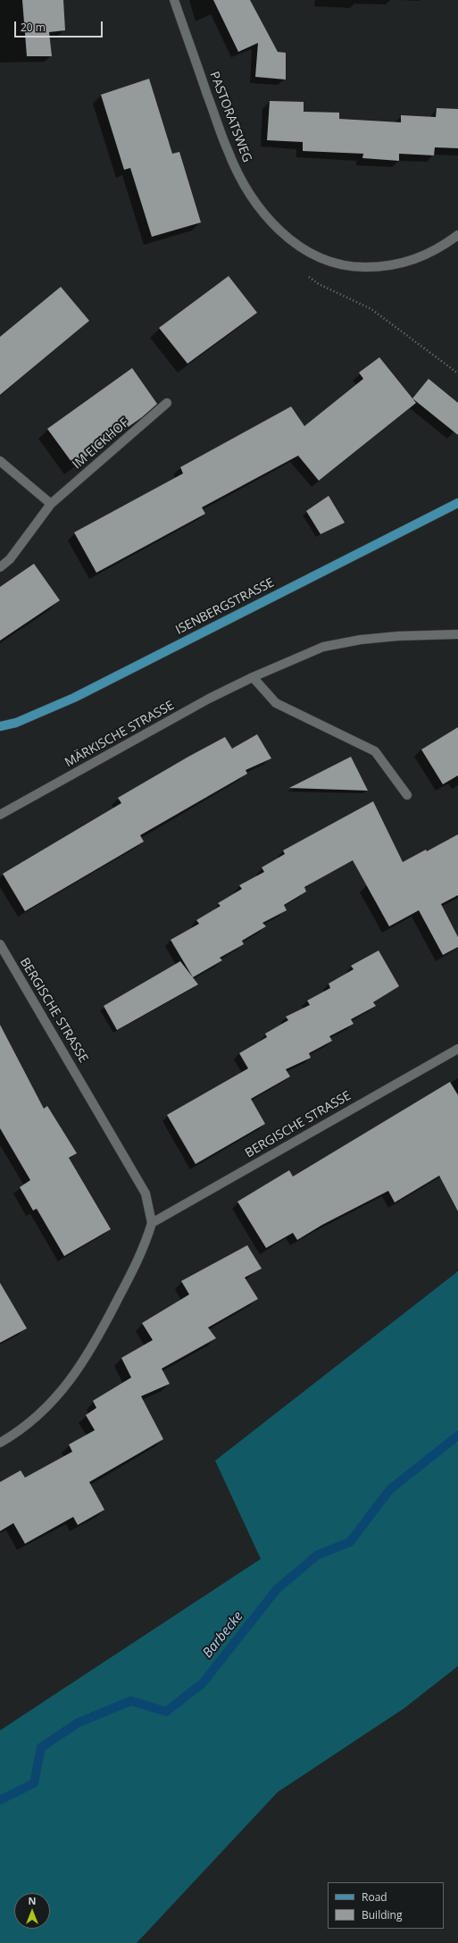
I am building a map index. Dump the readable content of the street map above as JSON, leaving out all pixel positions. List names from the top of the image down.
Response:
{
  "streets": {
    "main road": ["ISENBERGSTRASSE"],
    "street": [
      "PASTORATSWEG",
      "IM EICKHOF",
      "MÄRKISCHE STRASSE",
      "BERGISCHE STRASSE"
    ]
  },
  "water": ["Barbecke"],
  "legend": ["Road", "Building"],
  "scale_bar": "20 m",
  "north": "top"
}
